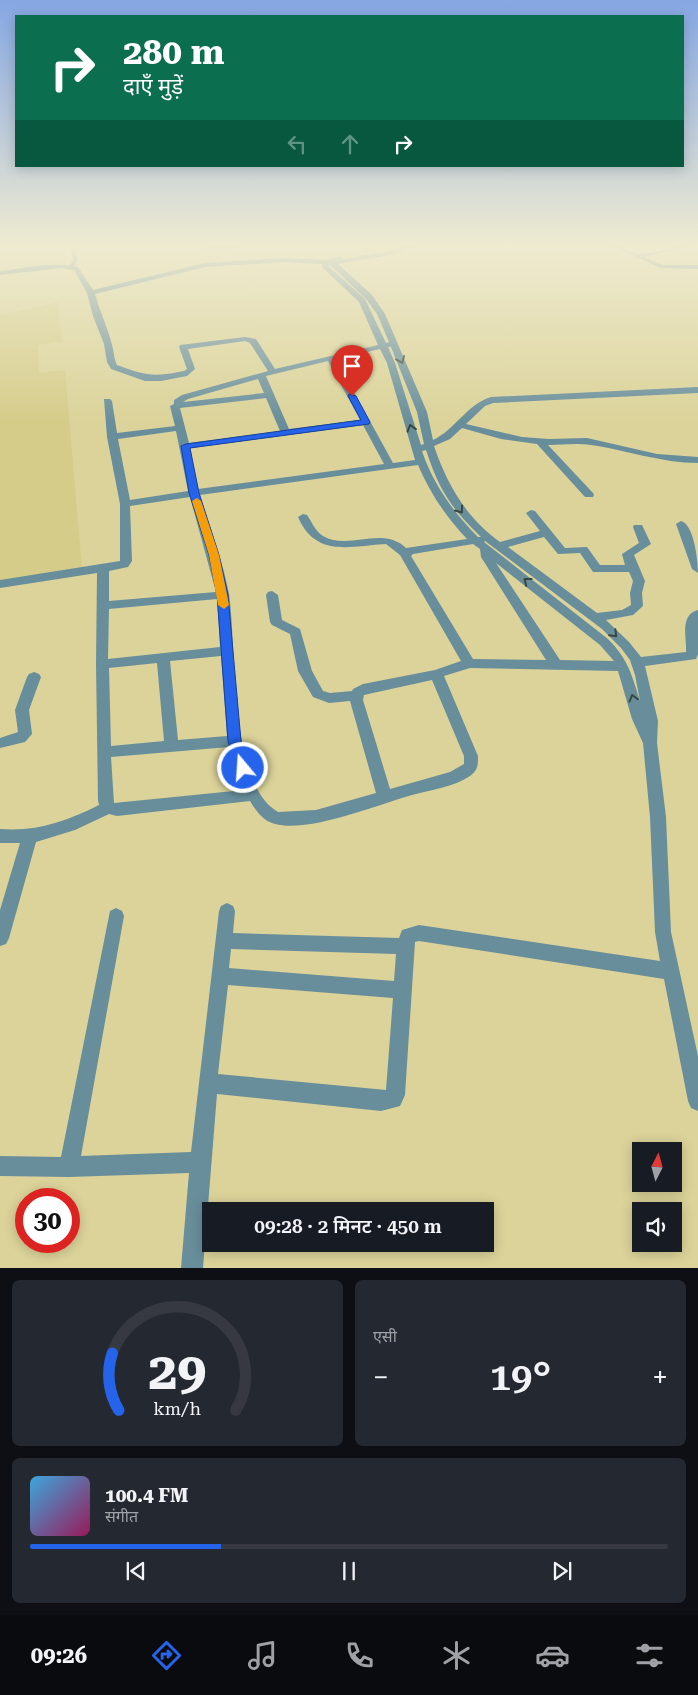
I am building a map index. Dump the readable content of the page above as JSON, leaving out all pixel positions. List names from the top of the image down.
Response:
{
  "north": "top",
  "page": {
    "turn": ["280 m", "दाएँ मुड़ें"],
    "limit": "30",
    "trip": "09:28 · 2 मिनट · 450 m",
    "tile": "एसी",
    "heat": ["−", "19°", "+"],
    "song": ["100.4 FM", "संगीत"],
    "tabs": "09:26",
    "gauge": ["29", "km/h"]
  }
}
